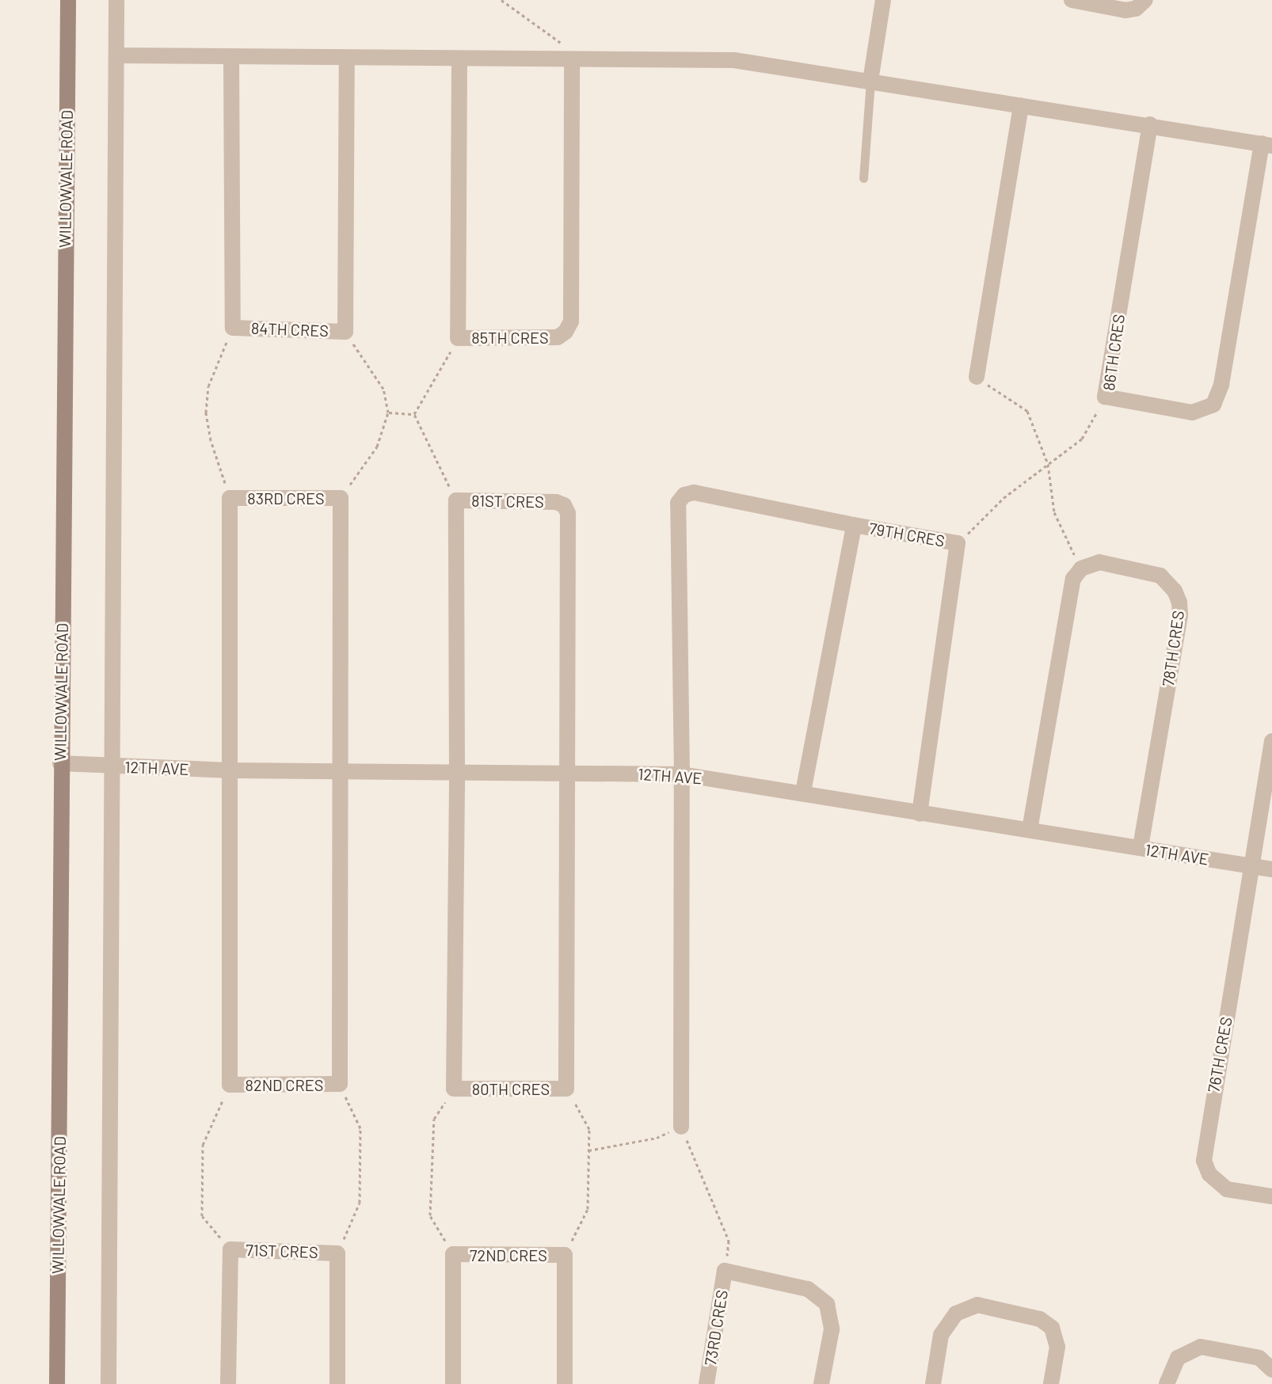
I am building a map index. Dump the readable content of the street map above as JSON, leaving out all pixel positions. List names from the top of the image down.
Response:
{
  "streets": {
    "street": [
      "WILLOWVALE ROAD",
      "84TH CRES",
      "85TH CRES",
      "86TH CRES",
      "83RD CRES",
      "81ST CRES",
      "79TH CRES",
      "78TH CRES",
      "12TH AVE",
      "76TH CRES",
      "82ND CRES",
      "80TH CRES",
      "71ST CRES",
      "72ND CRES",
      "73RD CRES"
    ]
  },
  "crossings": [
    ["WILLOWVALE ROAD", "12TH AVE"],
    ["84TH CRES", "83RD CRES"],
    ["83RD CRES", "12TH AVE"],
    ["83RD CRES", "82ND CRES"],
    ["81ST CRES", "12TH AVE"],
    ["81ST CRES", "80TH CRES"],
    ["79TH CRES", "12TH AVE"],
    ["78TH CRES", "12TH AVE"],
    ["12TH AVE", "76TH CRES"],
    ["12TH AVE", "82ND CRES"],
    ["12TH AVE", "80TH CRES"],
    ["82ND CRES", "71ST CRES"],
    ["80TH CRES", "72ND CRES"]
  ]
}
